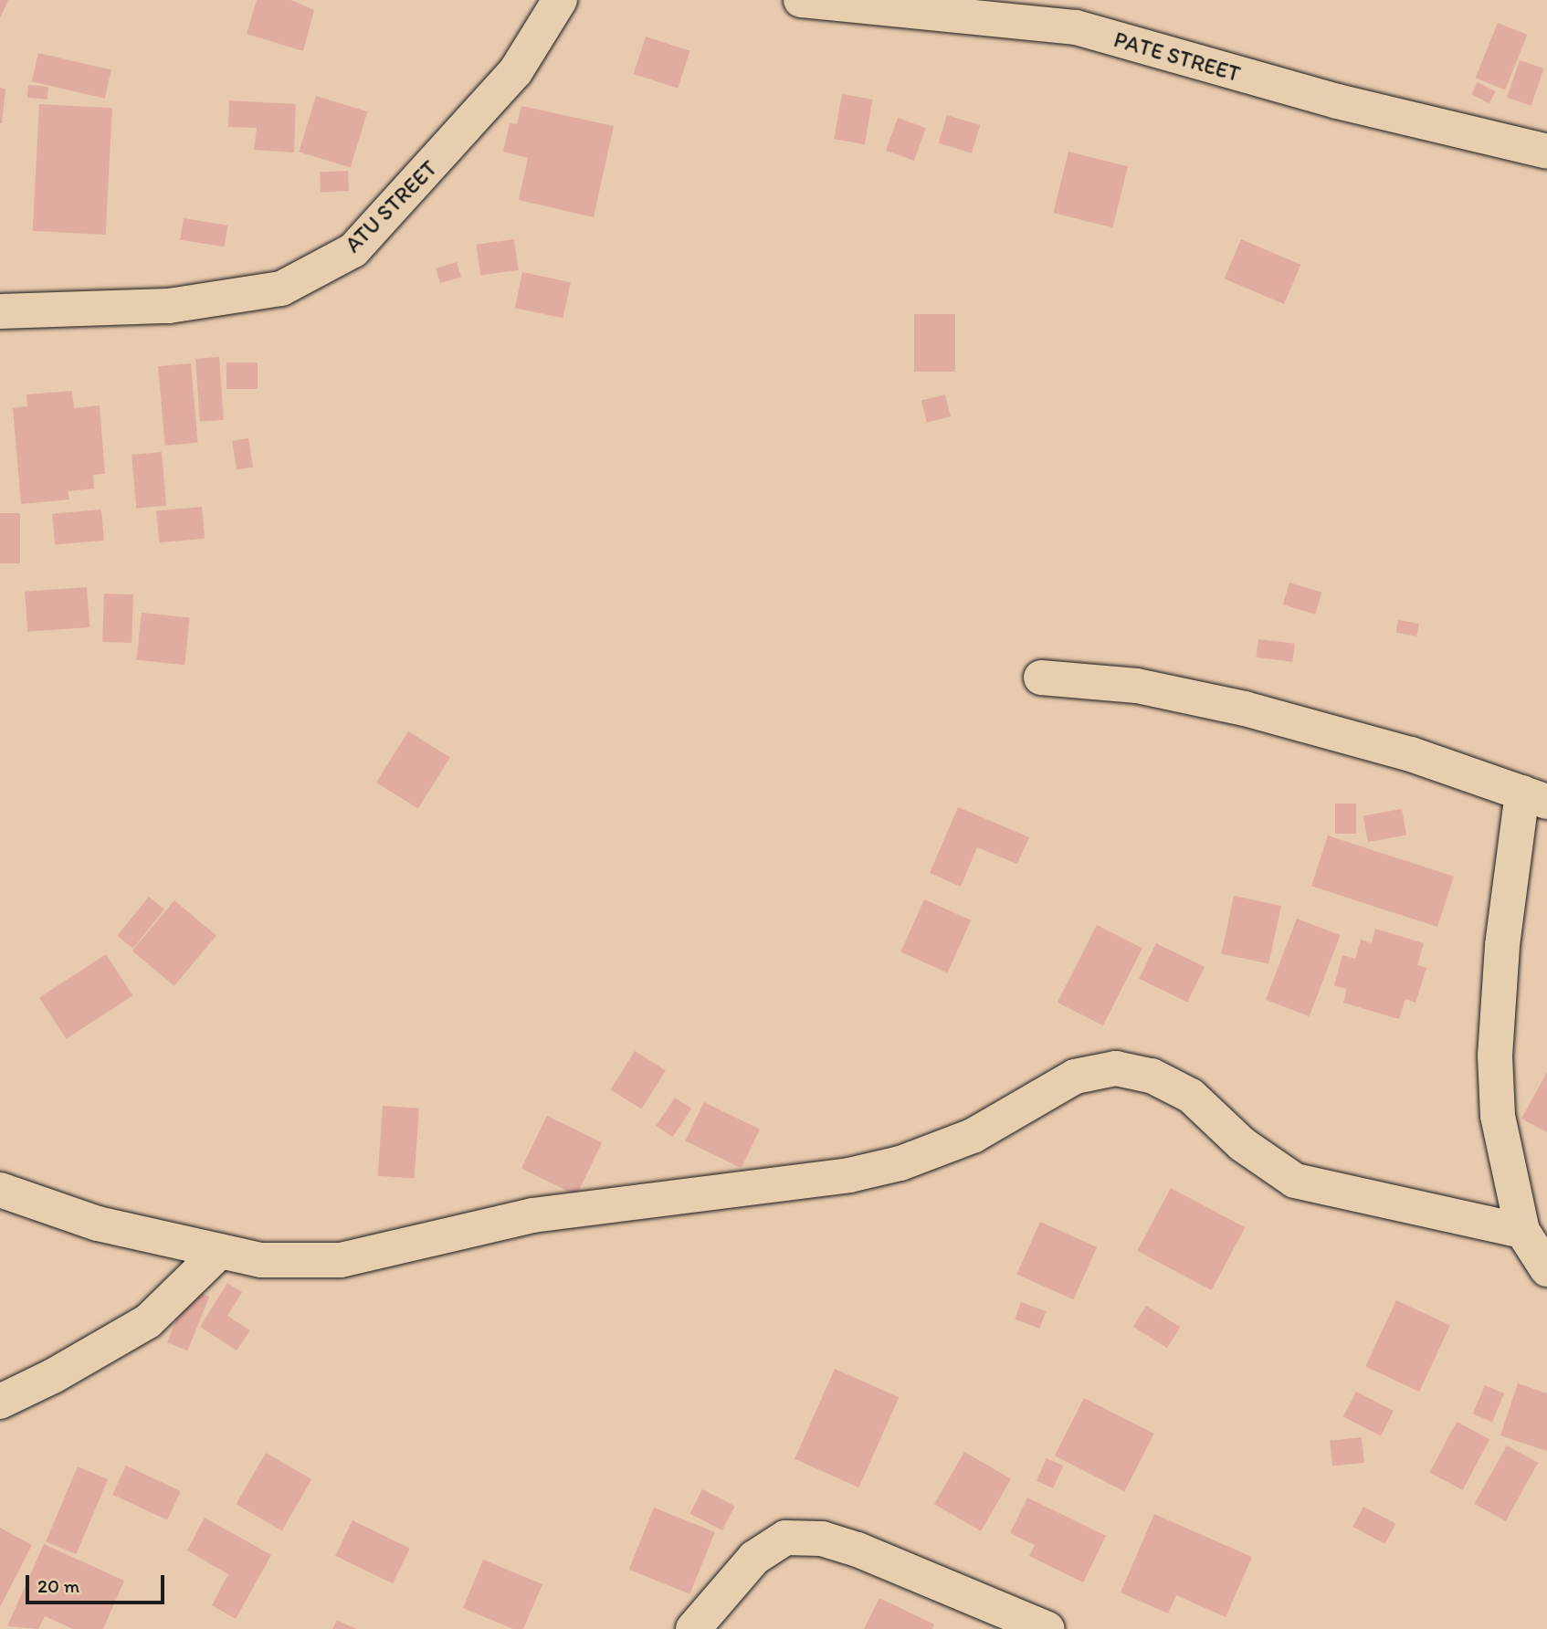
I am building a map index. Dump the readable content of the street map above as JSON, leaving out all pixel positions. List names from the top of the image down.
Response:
{
  "streets": {
    "street": ["PATE STREET", "ATU STREET"]
  },
  "scale_bar": "20 m"
}
